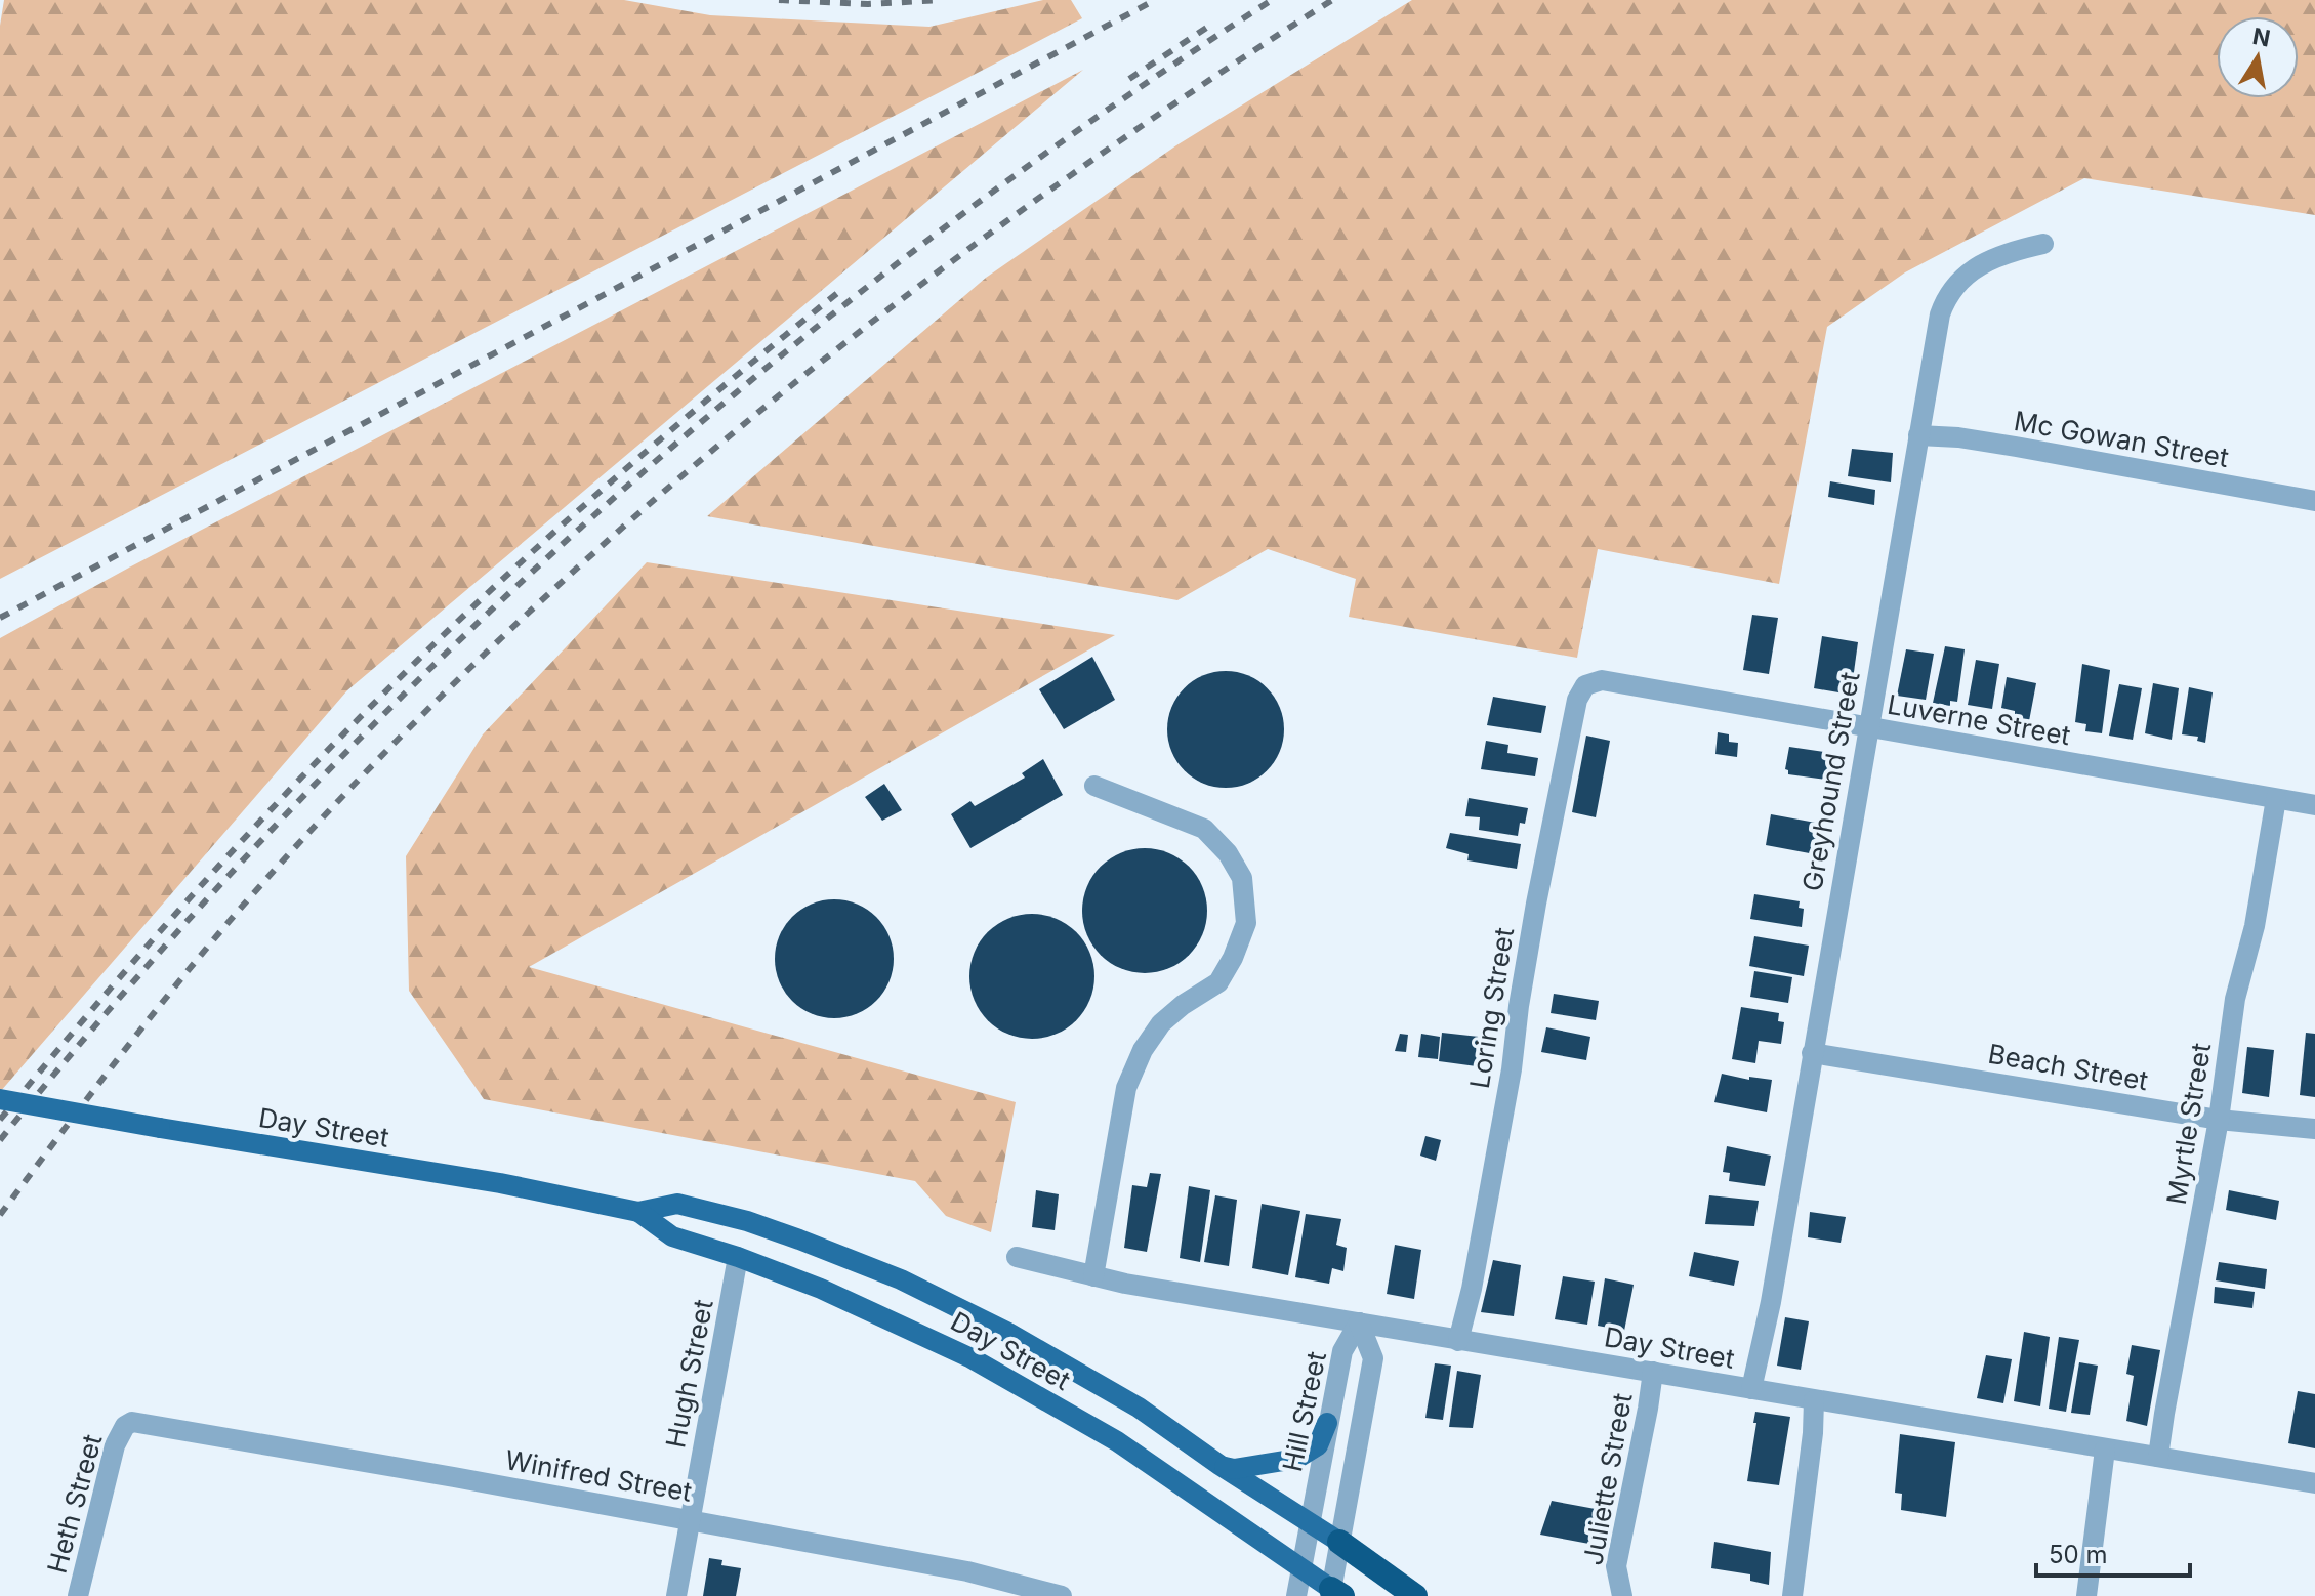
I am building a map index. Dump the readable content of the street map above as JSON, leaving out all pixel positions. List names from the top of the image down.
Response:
{
  "streets": {
    "main road": ["Day Street"],
    "street": [
      "Mc Gowan Street",
      "Luverne Street",
      "Greyhound Street",
      "Loring Street",
      "Beach Street",
      "Myrtle Street",
      "Hugh Street",
      "Hill Street",
      "Winifred Street",
      "Juliette Street",
      "Heth Street"
    ]
  },
  "crossings": [
    ["Mc Gowan Street", "Greyhound Street"],
    ["Luverne Street", "Greyhound Street"],
    ["Luverne Street", "Loring Street"],
    ["Luverne Street", "Myrtle Street"],
    ["Greyhound Street", "Beach Street"],
    ["Greyhound Street", "Day Street"],
    ["Loring Street", "Day Street"],
    ["Beach Street", "Myrtle Street"],
    ["Myrtle Street", "Day Street"],
    ["Day Street", "Hugh Street"],
    ["Day Street", "Hill Street"],
    ["Day Street", "Juliette Street"],
    ["Hugh Street", "Winifred Street"],
    ["Winifred Street", "Heth Street"]
  ],
  "scale_bar": "50 m",
  "north": "top"
}
